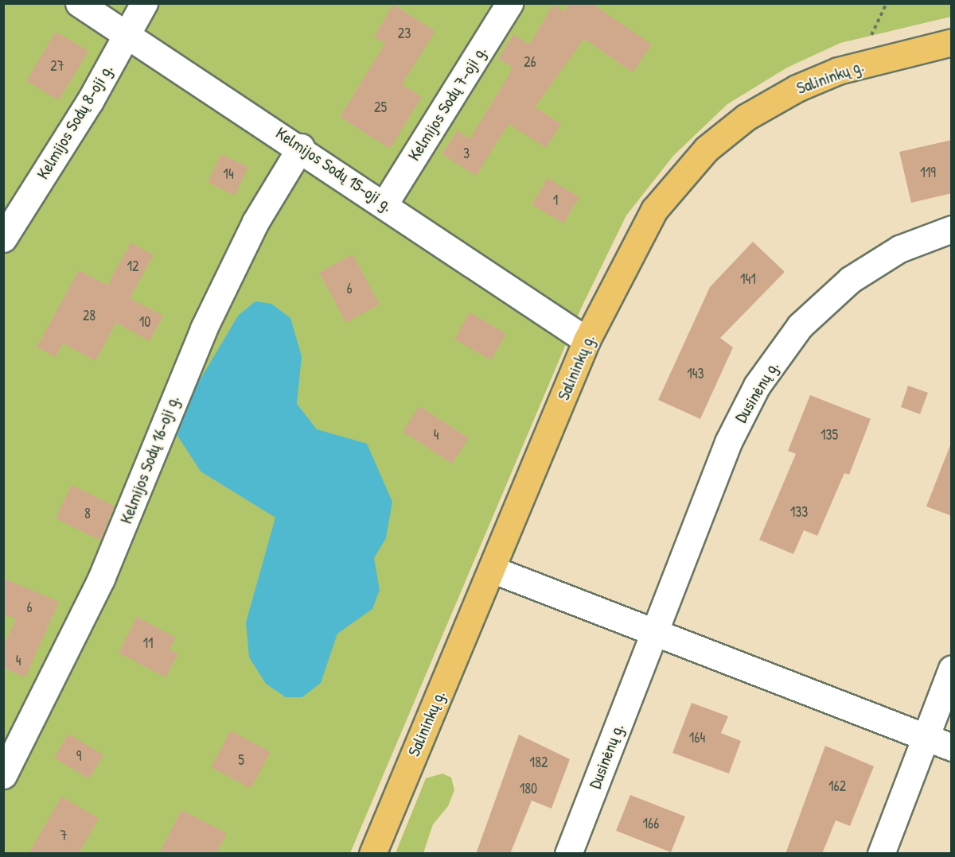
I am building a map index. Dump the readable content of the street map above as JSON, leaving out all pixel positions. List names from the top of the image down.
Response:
{
  "streets": {
    "main road": ["Salininkų g."],
    "street": [
      "Kelmijos Sodų 7-oji g.",
      "Kelmijos Sodų 8-oji g.",
      "Kelmijos Sodų 15-oji g.",
      "Dusinėnų g.",
      "Kelmijos Sodų 16-oji g."
    ]
  },
  "crossings": [
    ["Salininkų g.", "Kelmijos Sodų 15-oji g."],
    ["Kelmijos Sodų 7-oji g.", "Kelmijos Sodų 15-oji g."],
    ["Kelmijos Sodų 8-oji g.", "Kelmijos Sodų 15-oji g."],
    ["Kelmijos Sodų 15-oji g.", "Kelmijos Sodų 16-oji g."]
  ],
  "house_numbers": [
    "23",
    "26",
    "27",
    "25",
    "3",
    "119",
    "14",
    "1",
    "12",
    "141",
    "6",
    "28",
    "10",
    "143",
    "4",
    "135",
    "133",
    "8",
    "6",
    "11",
    "4",
    "164",
    "9",
    "5",
    "182",
    "162",
    "180",
    "166",
    "7"
  ]
}
